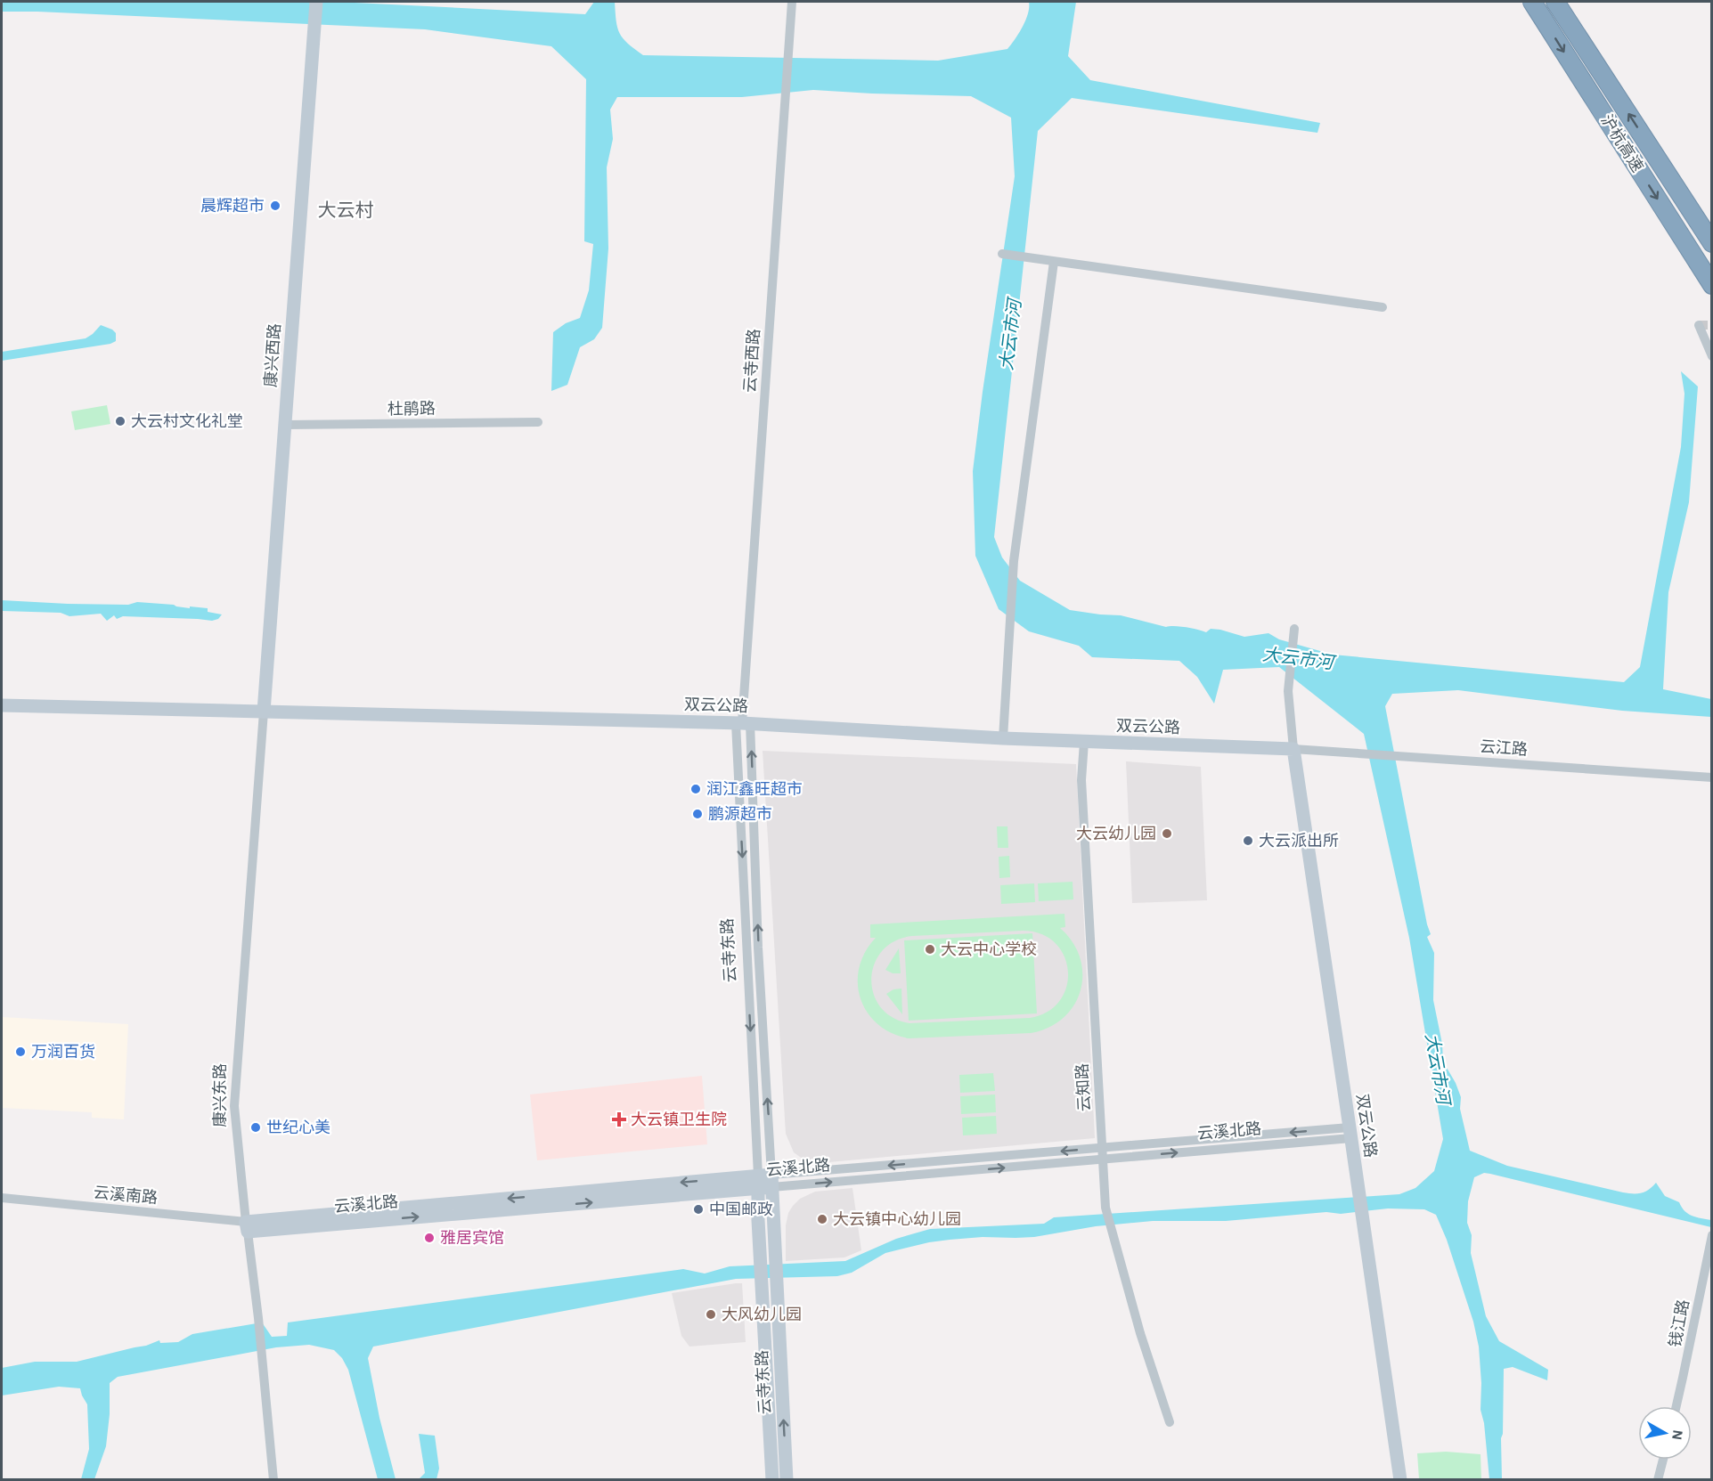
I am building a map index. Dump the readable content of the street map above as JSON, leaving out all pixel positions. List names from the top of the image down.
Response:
{
  "streets": {
    "highway": ["沪杭高速"],
    "street": [
      "康兴西路",
      "云寺西路",
      "杜鹃路",
      "双云公路",
      "云江路",
      "云寺东路",
      "云知路",
      "康兴东路",
      "云溪北路",
      "云溪南路",
      "钱江路"
    ]
  },
  "crossings": [
    ["康兴西路", "杜鹃路"],
    ["康兴西路", "双云公路"],
    ["康兴西路", "康兴东路"],
    ["云寺西路", "双云公路"],
    ["云寺西路", "云寺东路"],
    ["双云公路", "云江路"],
    ["双云公路", "云寺东路"],
    ["双云公路", "云知路"],
    ["双云公路", "康兴东路"],
    ["双云公路", "云溪北路"],
    ["云寺东路", "云溪北路"],
    ["云知路", "云溪北路"],
    ["康兴东路", "云溪北路"],
    ["康兴东路", "云溪南路"],
    ["云溪北路", "云溪南路"]
  ],
  "districts": ["大云村"],
  "water": ["大云市河"],
  "places": {
    "other": [
      "晨辉超市",
      "大云村文化礼堂",
      "润江鑫旺超市",
      "鹏源超市",
      "大云幼儿园",
      "大云派出所",
      "大云中心学校",
      "万润百货",
      "世纪心美",
      "中国邮政",
      "大云镇中心幼儿园",
      "雅居宾馆",
      "大风幼儿园"
    ],
    "health": ["大云镇卫生院"]
  },
  "north": "right"
}
